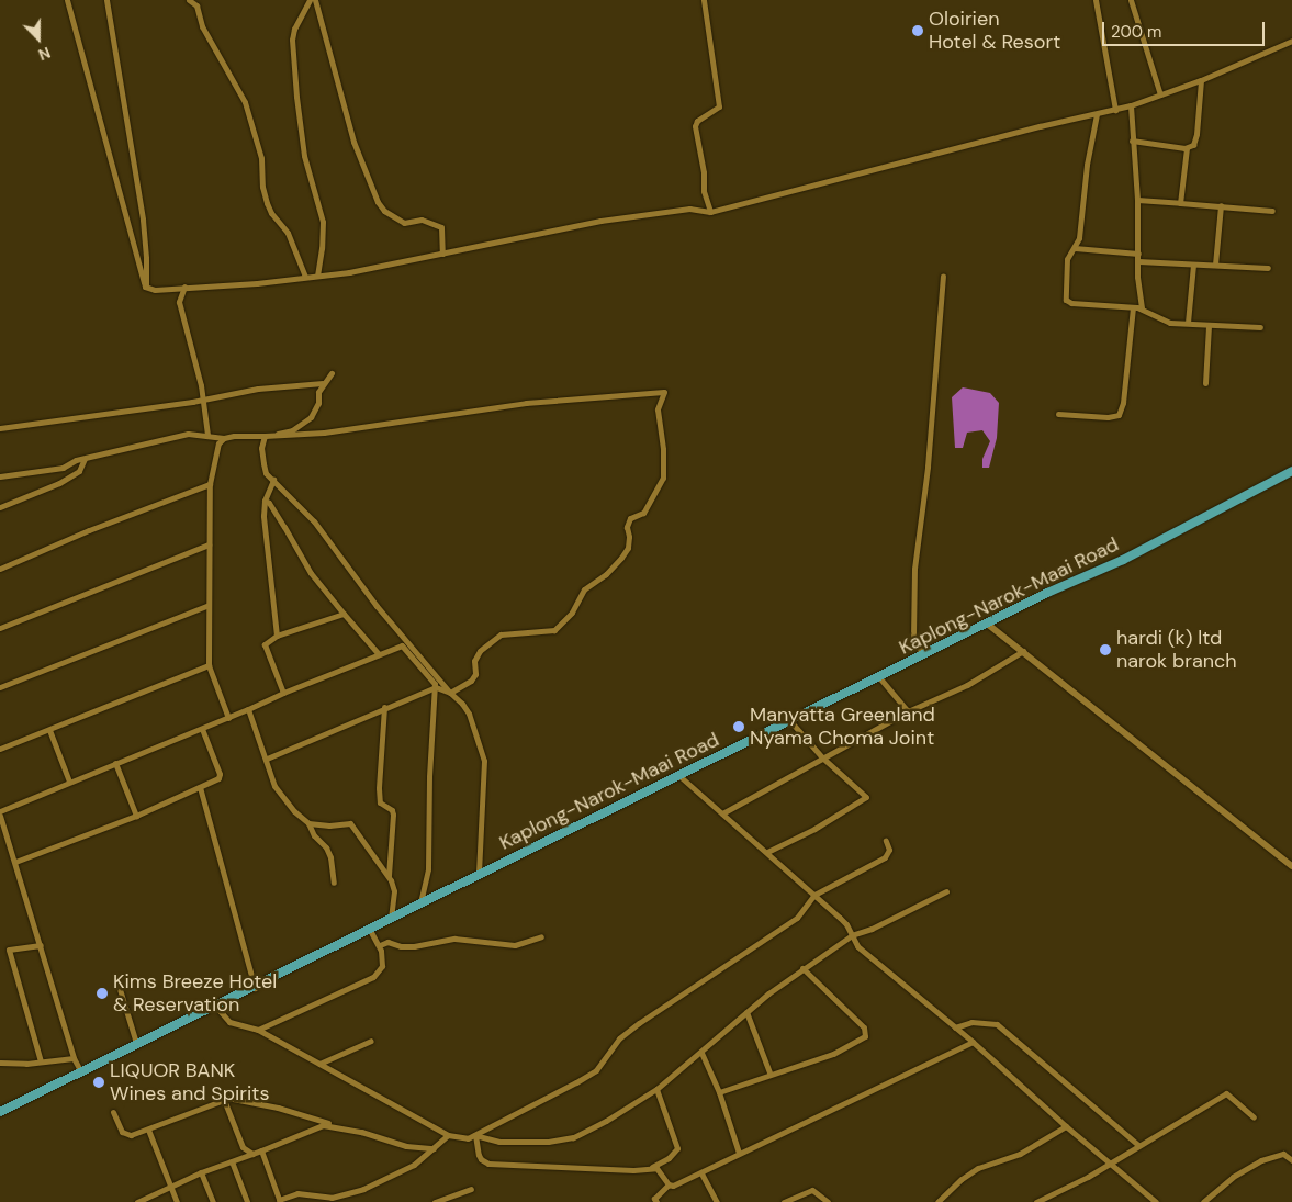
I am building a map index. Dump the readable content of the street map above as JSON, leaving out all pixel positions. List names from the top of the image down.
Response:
{
  "streets": {
    "highway": ["Kaplong-Narok-Maai Road"]
  },
  "places": [
    "Oloirien Hotel & Resort",
    "hardi (k) ltd narok branch",
    "Manyatta Greenland Nyama Choma Joint",
    "Kims Breeze Hotel & Reservation",
    "LIQUOR BANK Wines and Spirits"
  ],
  "scale_bar": "200 m",
  "north": "bottom"
}
